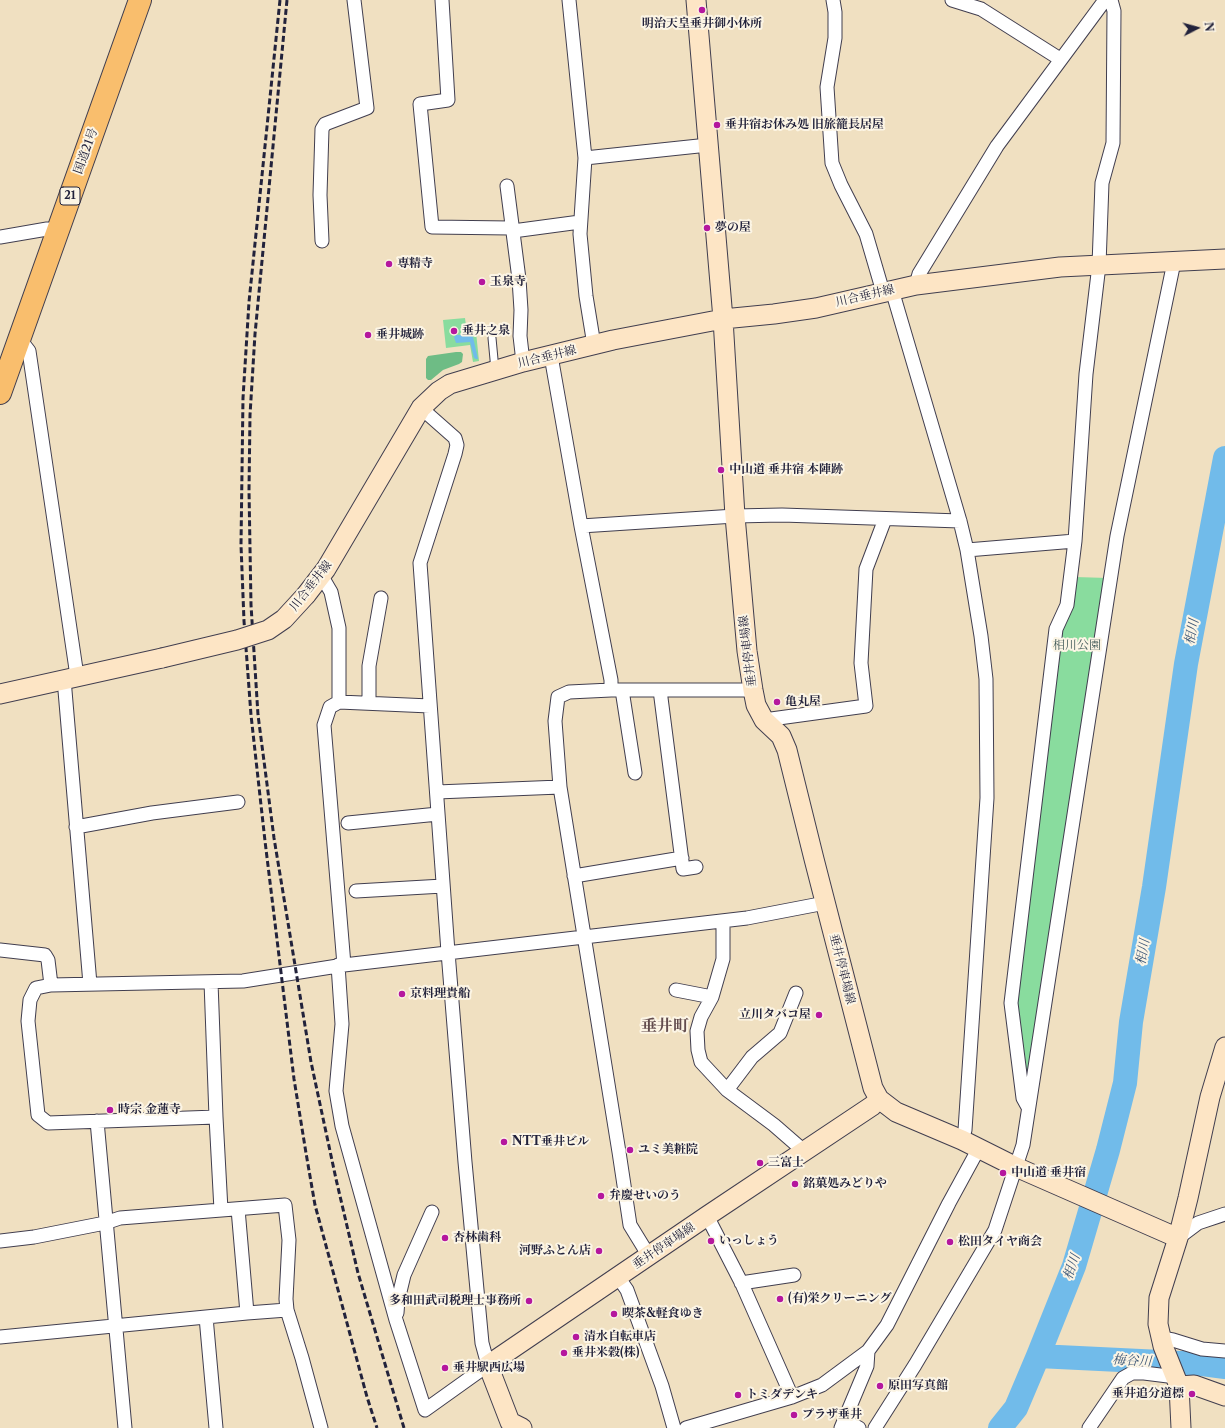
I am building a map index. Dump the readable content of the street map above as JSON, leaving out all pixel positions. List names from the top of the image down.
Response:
{
  "streets": {
    "highway": ["国道21号", "21"],
    "main road": ["川合垂井線", "垂井停車場線"]
  },
  "crossings": [
    ["川合垂井線", "垂井停車場線"]
  ],
  "districts": ["垂井町"],
  "water": ["相川", "梅谷川"],
  "parks": ["相川公園"],
  "places": [
    "明治天皇垂井御小休所",
    "垂井宿お休み処 旧旅籠長居屋",
    "夢の屋",
    "専精寺",
    "玉泉寺",
    "垂井之泉",
    "垂井城跡",
    "中山道 垂井宿 本陣跡",
    "亀丸屋",
    "京料理貴船",
    "立川タバコ屋",
    "時宗 金蓮寺",
    "NTT垂井ビル",
    "ユミ美粧院",
    "三富士",
    "中山道 垂井宿",
    "銘菓処みどりや",
    "弁慶せいのう",
    "杏林歯科",
    "いっしょう",
    "松田タイヤ商会",
    "河野ふとん店",
    "(有)栄クリーニング",
    "多和田武司税理士事務所",
    "喫茶&軽食ゆき",
    "清水自転車店",
    "垂井米穀(株)",
    "垂井駅西広場",
    "原田写真館",
    "垂井追分道標",
    "トミダデンキ",
    "プラザ垂井"
  ],
  "north": "right"
}
